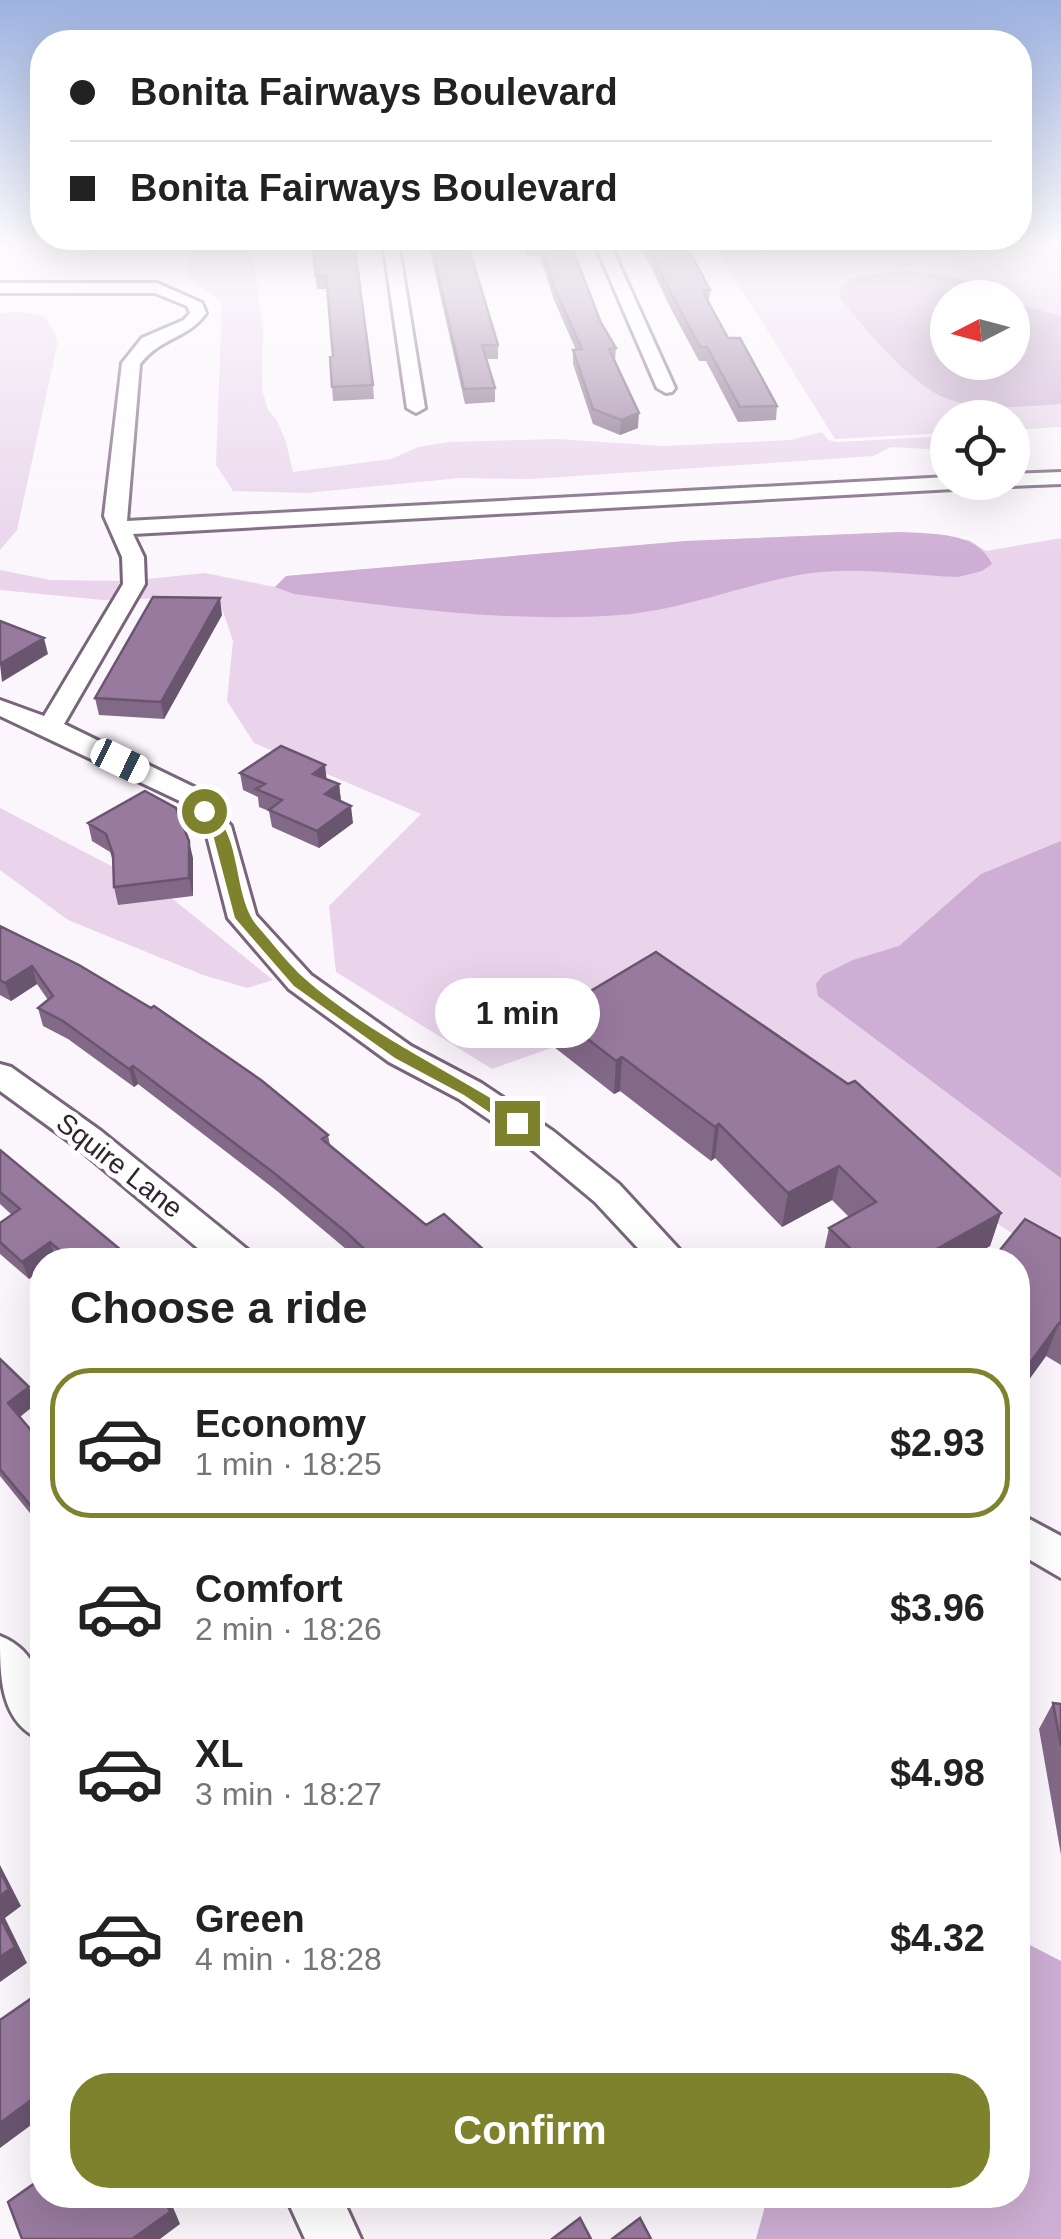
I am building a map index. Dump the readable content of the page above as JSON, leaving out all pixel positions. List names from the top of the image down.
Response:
{
  "streets": {
    "street": ["Squire Lane"]
  },
  "north": "left",
  "page": {
    "banner": ["Bonita Fairways Boulevard", "Bonita Fairways Boulevard"],
    "bubble": "1 min",
    "heading": "Choose a ride",
    "list": [
      {
        "name": "Economy",
        "note": "1 min · 18:25",
        "value": "$2.93"
      },
      {
        "name": "Comfort",
        "note": "2 min · 18:26",
        "value": "$3.96"
      },
      {
        "name": "XL",
        "note": "3 min · 18:27",
        "value": "$4.98"
      },
      {
        "name": "Green",
        "note": "4 min · 18:28",
        "value": "$4.32"
      }
    ],
    "buttons": "Confirm"
  }
}
